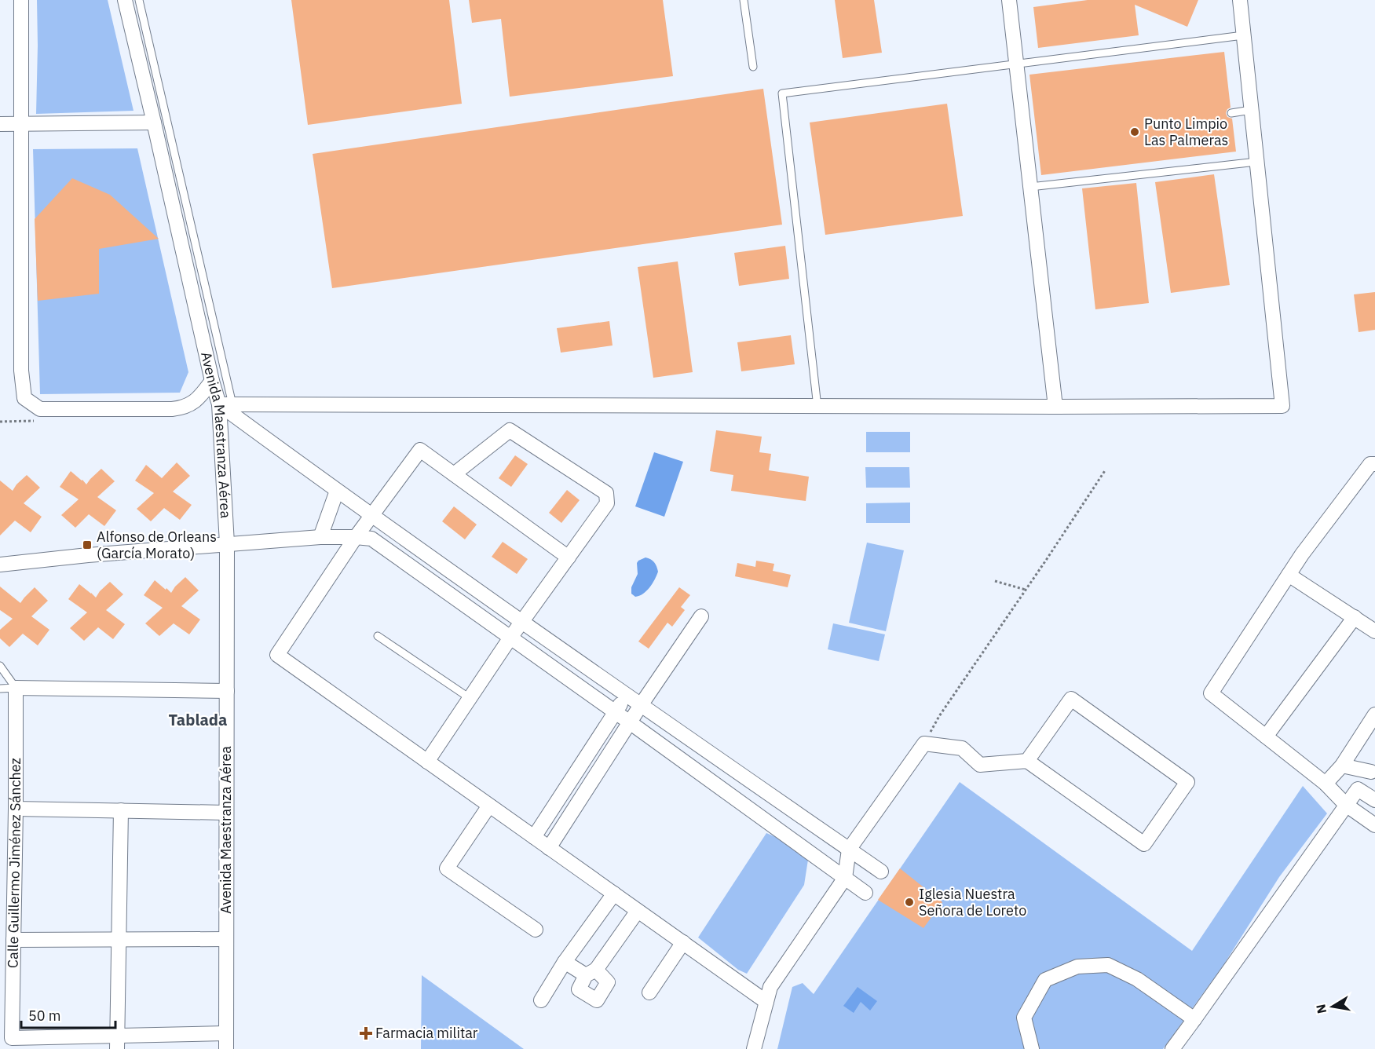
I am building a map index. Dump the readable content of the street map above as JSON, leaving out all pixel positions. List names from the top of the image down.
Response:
{
  "streets": {
    "street": ["Avenida Maestranza Aérea", "Calle Guillermo Jiménez Sánchez"]
  },
  "districts": ["Tablada"],
  "places": {
    "other": ["Punto Limpio Las Palmeras", "Iglesia Nuestra Señora de Loreto"],
    "transit": ["Alfonso de Orleans (García Morato)"],
    "health": ["Farmacia militar"]
  },
  "scale_bar": "50 m",
  "north": "left"
}
